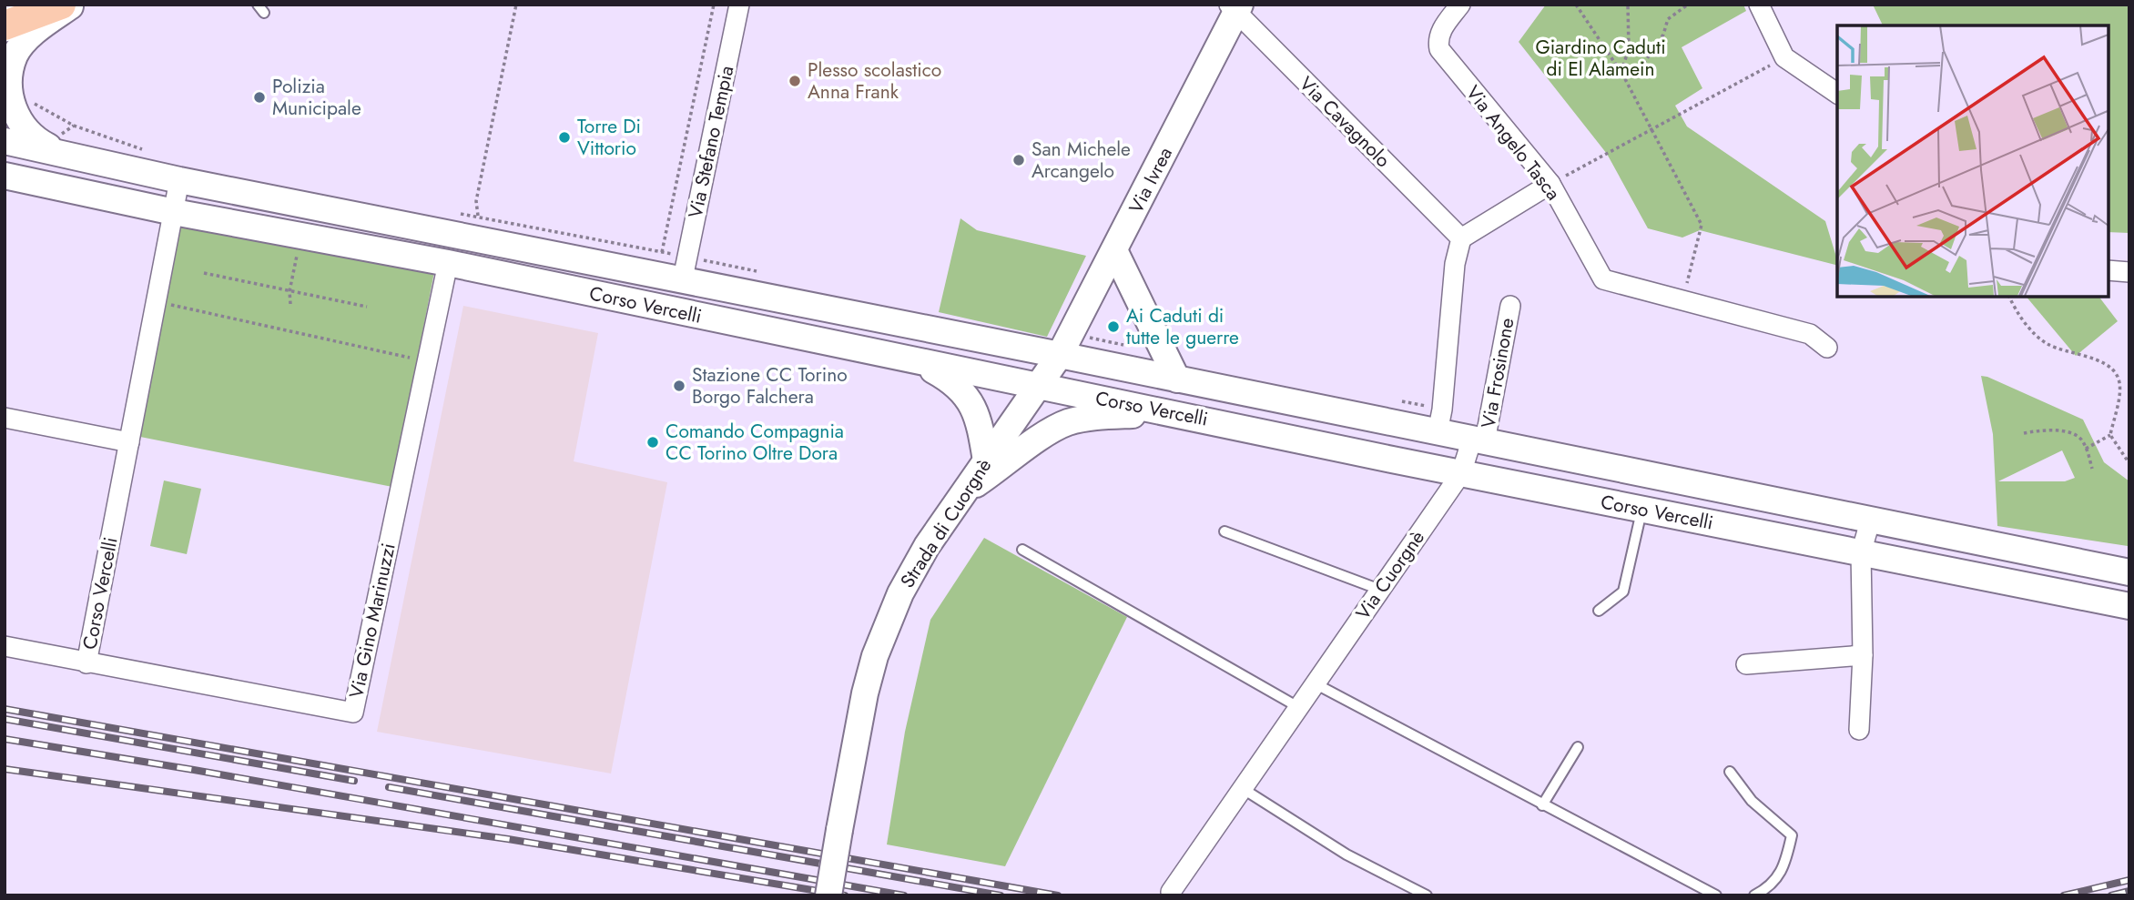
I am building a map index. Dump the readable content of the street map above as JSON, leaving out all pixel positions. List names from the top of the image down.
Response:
{
  "streets": {
    "main road": ["Via Ivrea", "Corso Vercelli", "Strada di Cuorgnè"],
    "street": [
      "Via Cavagnolo",
      "Via Stefano Tempia",
      "Via Angelo Tasca",
      "Via Frosinone",
      "Via Cuorgnè",
      "Via Gino Marinuzzi"
    ]
  },
  "crossings": [
    ["Via Cavagnolo", "Via Ivrea"],
    ["Via Stefano Tempia", "Corso Vercelli"],
    ["Via Ivrea", "Corso Vercelli"],
    ["Via Ivrea", "Strada di Cuorgnè"],
    ["Corso Vercelli", "Via Frosinone"],
    ["Corso Vercelli", "Strada di Cuorgnè"],
    ["Corso Vercelli", "Via Cuorgnè"],
    ["Corso Vercelli", "Via Gino Marinuzzi"],
    ["Via Frosinone", "Via Cuorgnè"]
  ],
  "parks": ["Giardino Caduti di El Alamein"],
  "places": [
    "Plesso scolastico Anna Frank",
    "Polizia Municipale",
    "Torre Di Vittorio",
    "San Michele Arcangelo",
    "Ai Caduti di tutte le guerre",
    "Stazione CC Torino Borgo Falchera",
    "Comando Compagnia CC Torino Oltre Dora"
  ]
}
